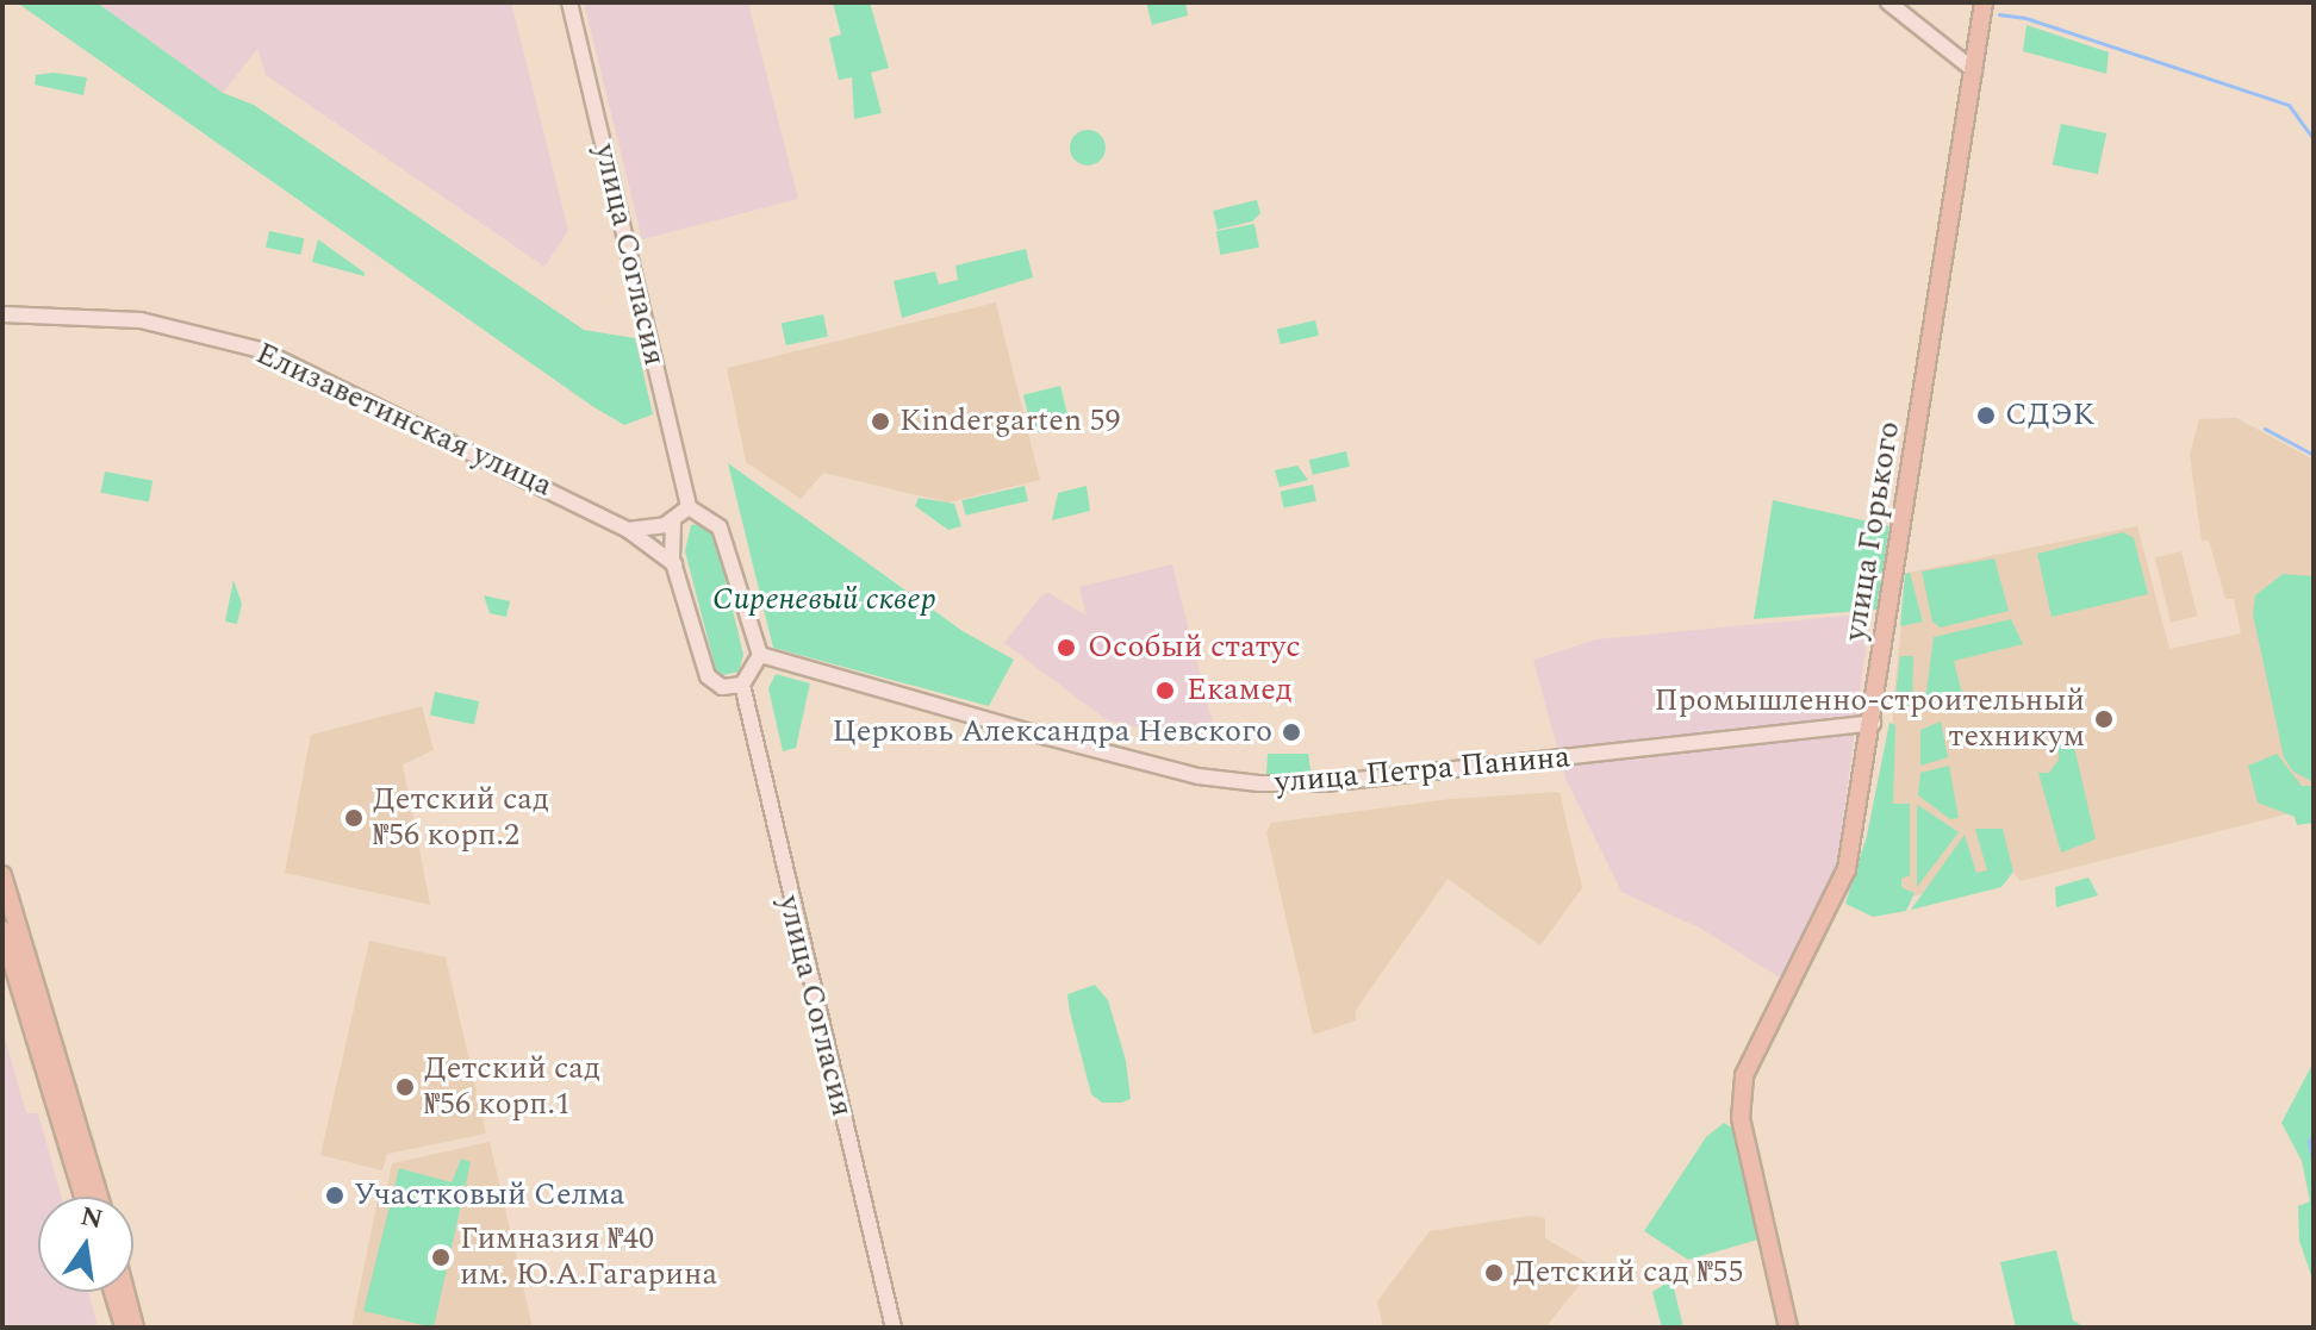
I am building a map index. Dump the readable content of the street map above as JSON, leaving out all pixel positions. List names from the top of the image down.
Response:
{
  "streets": {
    "main road": [
      "улица Согласия",
      "Елизаветинская улица",
      "улица Горького",
      "улица Петра Панина"
    ]
  },
  "crossings": [
    ["улица Горького", "улица Петра Панина"]
  ],
  "parks": ["Сиреневый сквер"],
  "places": [
    "СДЭК",
    "Kindergarten 59",
    "Особый статус",
    "Екамед",
    "Промышленно-строительный техникум",
    "Церковь Александра Невского",
    "Детский сад №56 корп.2",
    "Детский сад №56 корп.1",
    "Участковый Селма",
    "Гимназия №40 им. Ю.А.Гагарина",
    "Детский сад №55"
  ],
  "north": "top"
}
